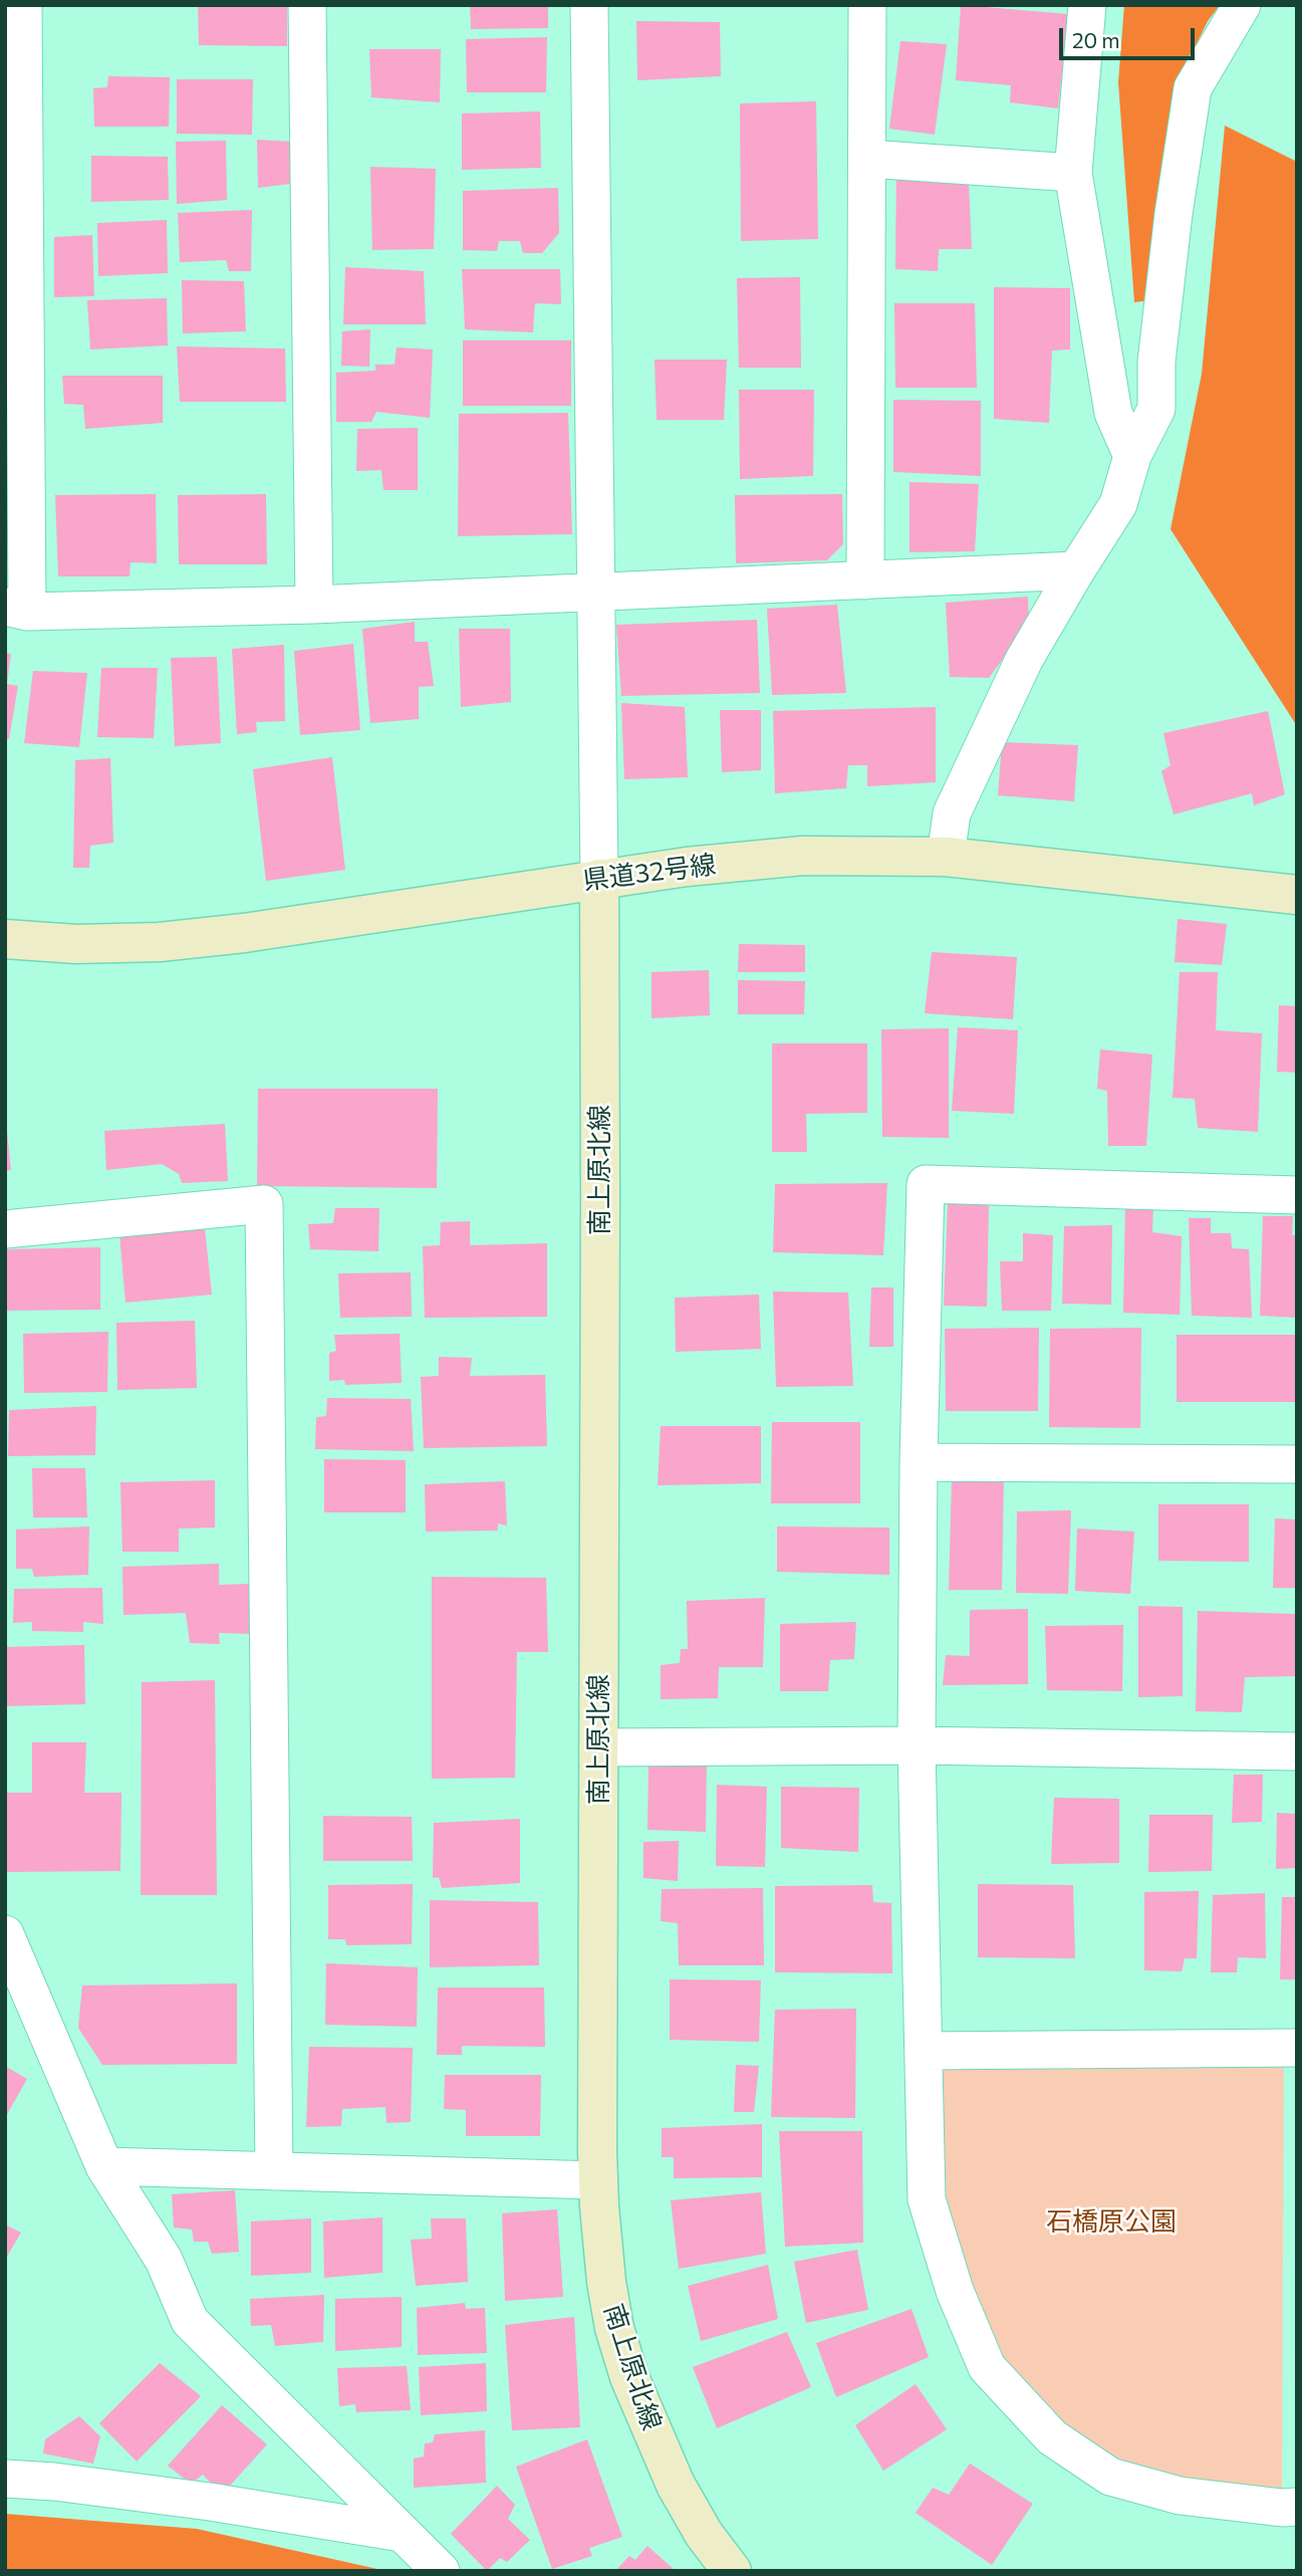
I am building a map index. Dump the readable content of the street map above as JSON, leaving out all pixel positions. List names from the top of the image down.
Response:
{
  "streets": {
    "street": ["県道32号線", "南上原北線"]
  },
  "crossings": [
    ["県道32号線", "南上原北線"]
  ],
  "parks": ["石橋原公園"],
  "scale_bar": "20 m"
}
